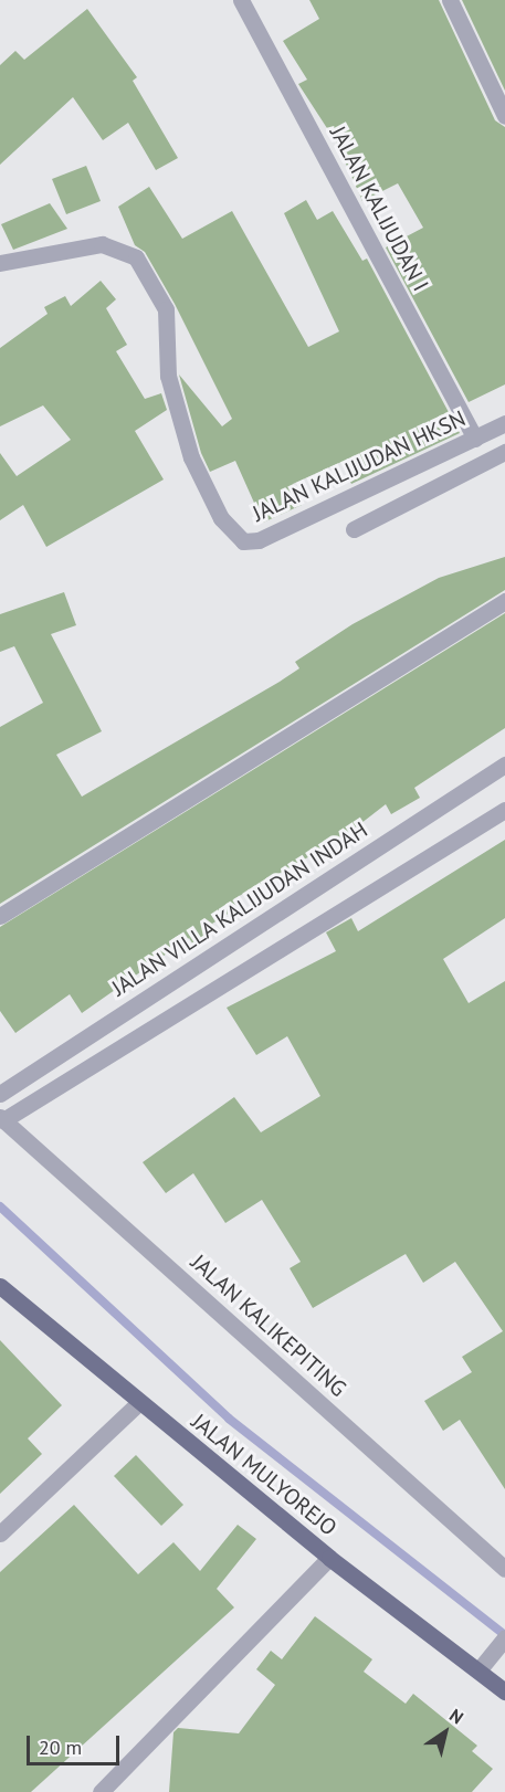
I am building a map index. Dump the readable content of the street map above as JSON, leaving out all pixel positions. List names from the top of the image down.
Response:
{
  "streets": {
    "main road": ["JALAN MULYOREJO"],
    "street": [
      "JALAN KALIJUDAN I",
      "JALAN KALIJUDAN HKSN",
      "JALAN VILLA KALIJUDAN INDAH",
      "JALAN KALIKEPITING"
    ]
  },
  "crossings": [
    ["JALAN KALIJUDAN I", "JALAN KALIJUDAN HKSN"]
  ],
  "scale_bar": "20 m",
  "north": "top right"
}
